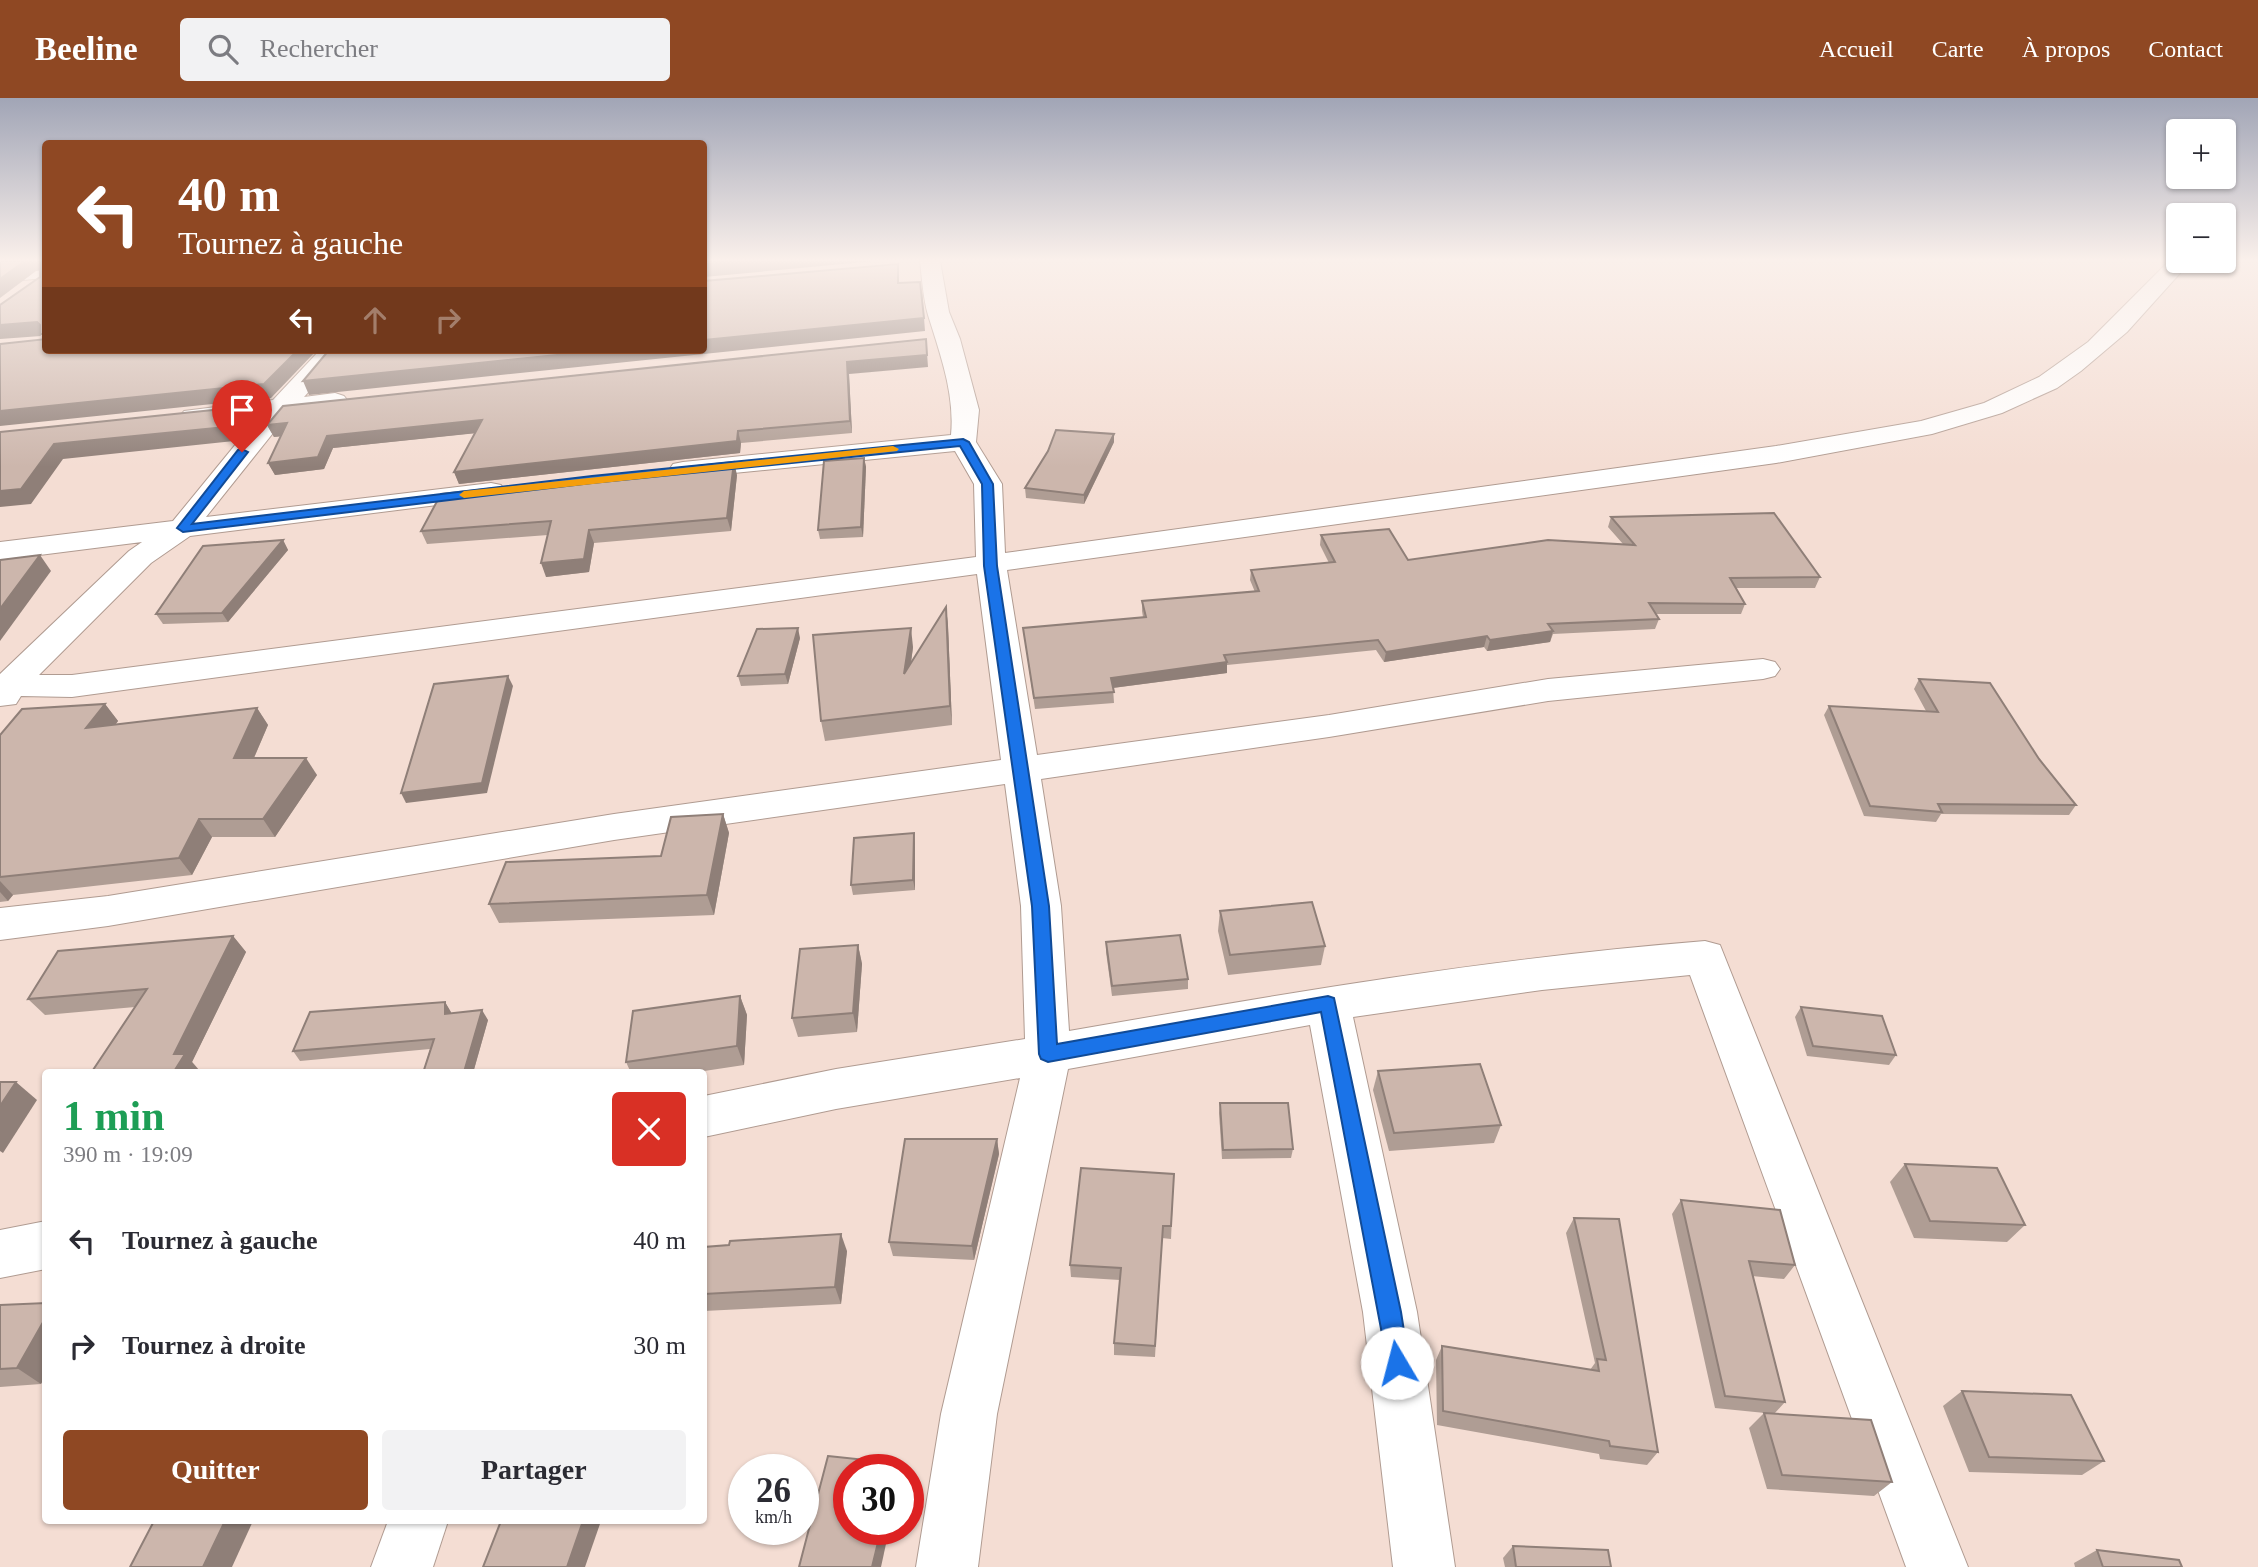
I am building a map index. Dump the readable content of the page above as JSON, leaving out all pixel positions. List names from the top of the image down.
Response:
{
  "page": {
    "header": "Beeline",
    "search": "Rechercher",
    "nav": [
      "Accueil",
      "Carte",
      "À propos",
      "Contact"
    ],
    "map_buttons": ["+", "−"],
    "turn": ["40 m", "Tournez à gauche"],
    "heading": ["1 min", "390 m · 19:09"],
    "list": [
      {
        "name": "Tournez à gauche",
        "value": "40 m"
      },
      {
        "name": "Tournez à droite",
        "value": "30 m"
      }
    ],
    "buttons": ["Quitter", "Partager"],
    "speed": "26 km/h",
    "limit": "30"
  }
}
